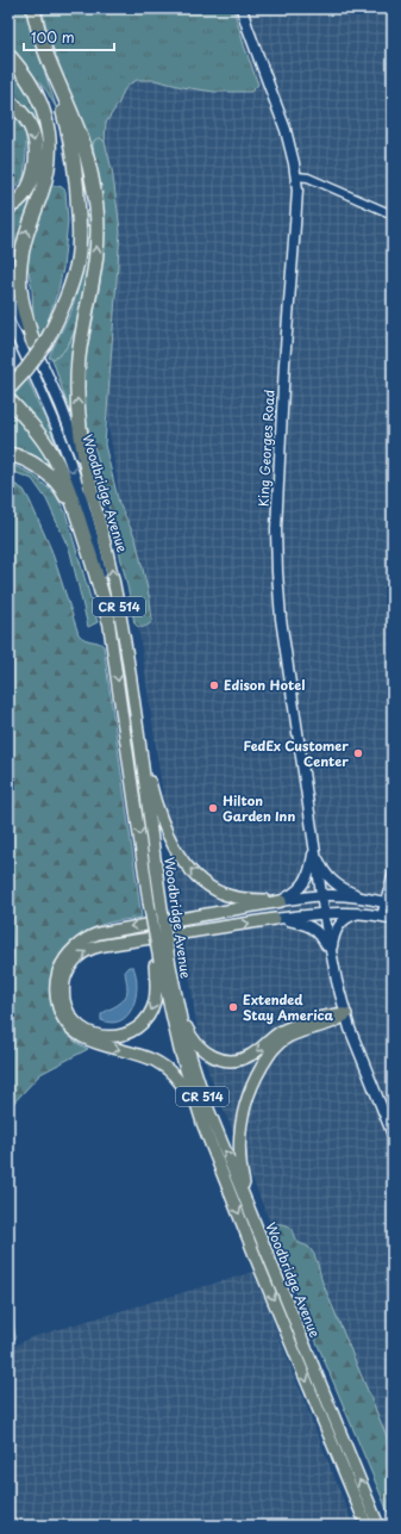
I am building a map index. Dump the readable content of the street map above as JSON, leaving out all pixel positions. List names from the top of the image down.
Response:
{
  "streets": {
    "main road": ["Woodbridge Avenue", "CR 514"],
    "street": ["King Georges Road"]
  },
  "places": [
    "Edison Hotel",
    "FedEx Customer Center",
    "Hilton Garden Inn",
    "Extended Stay America"
  ],
  "scale_bar": "100 m"
}
